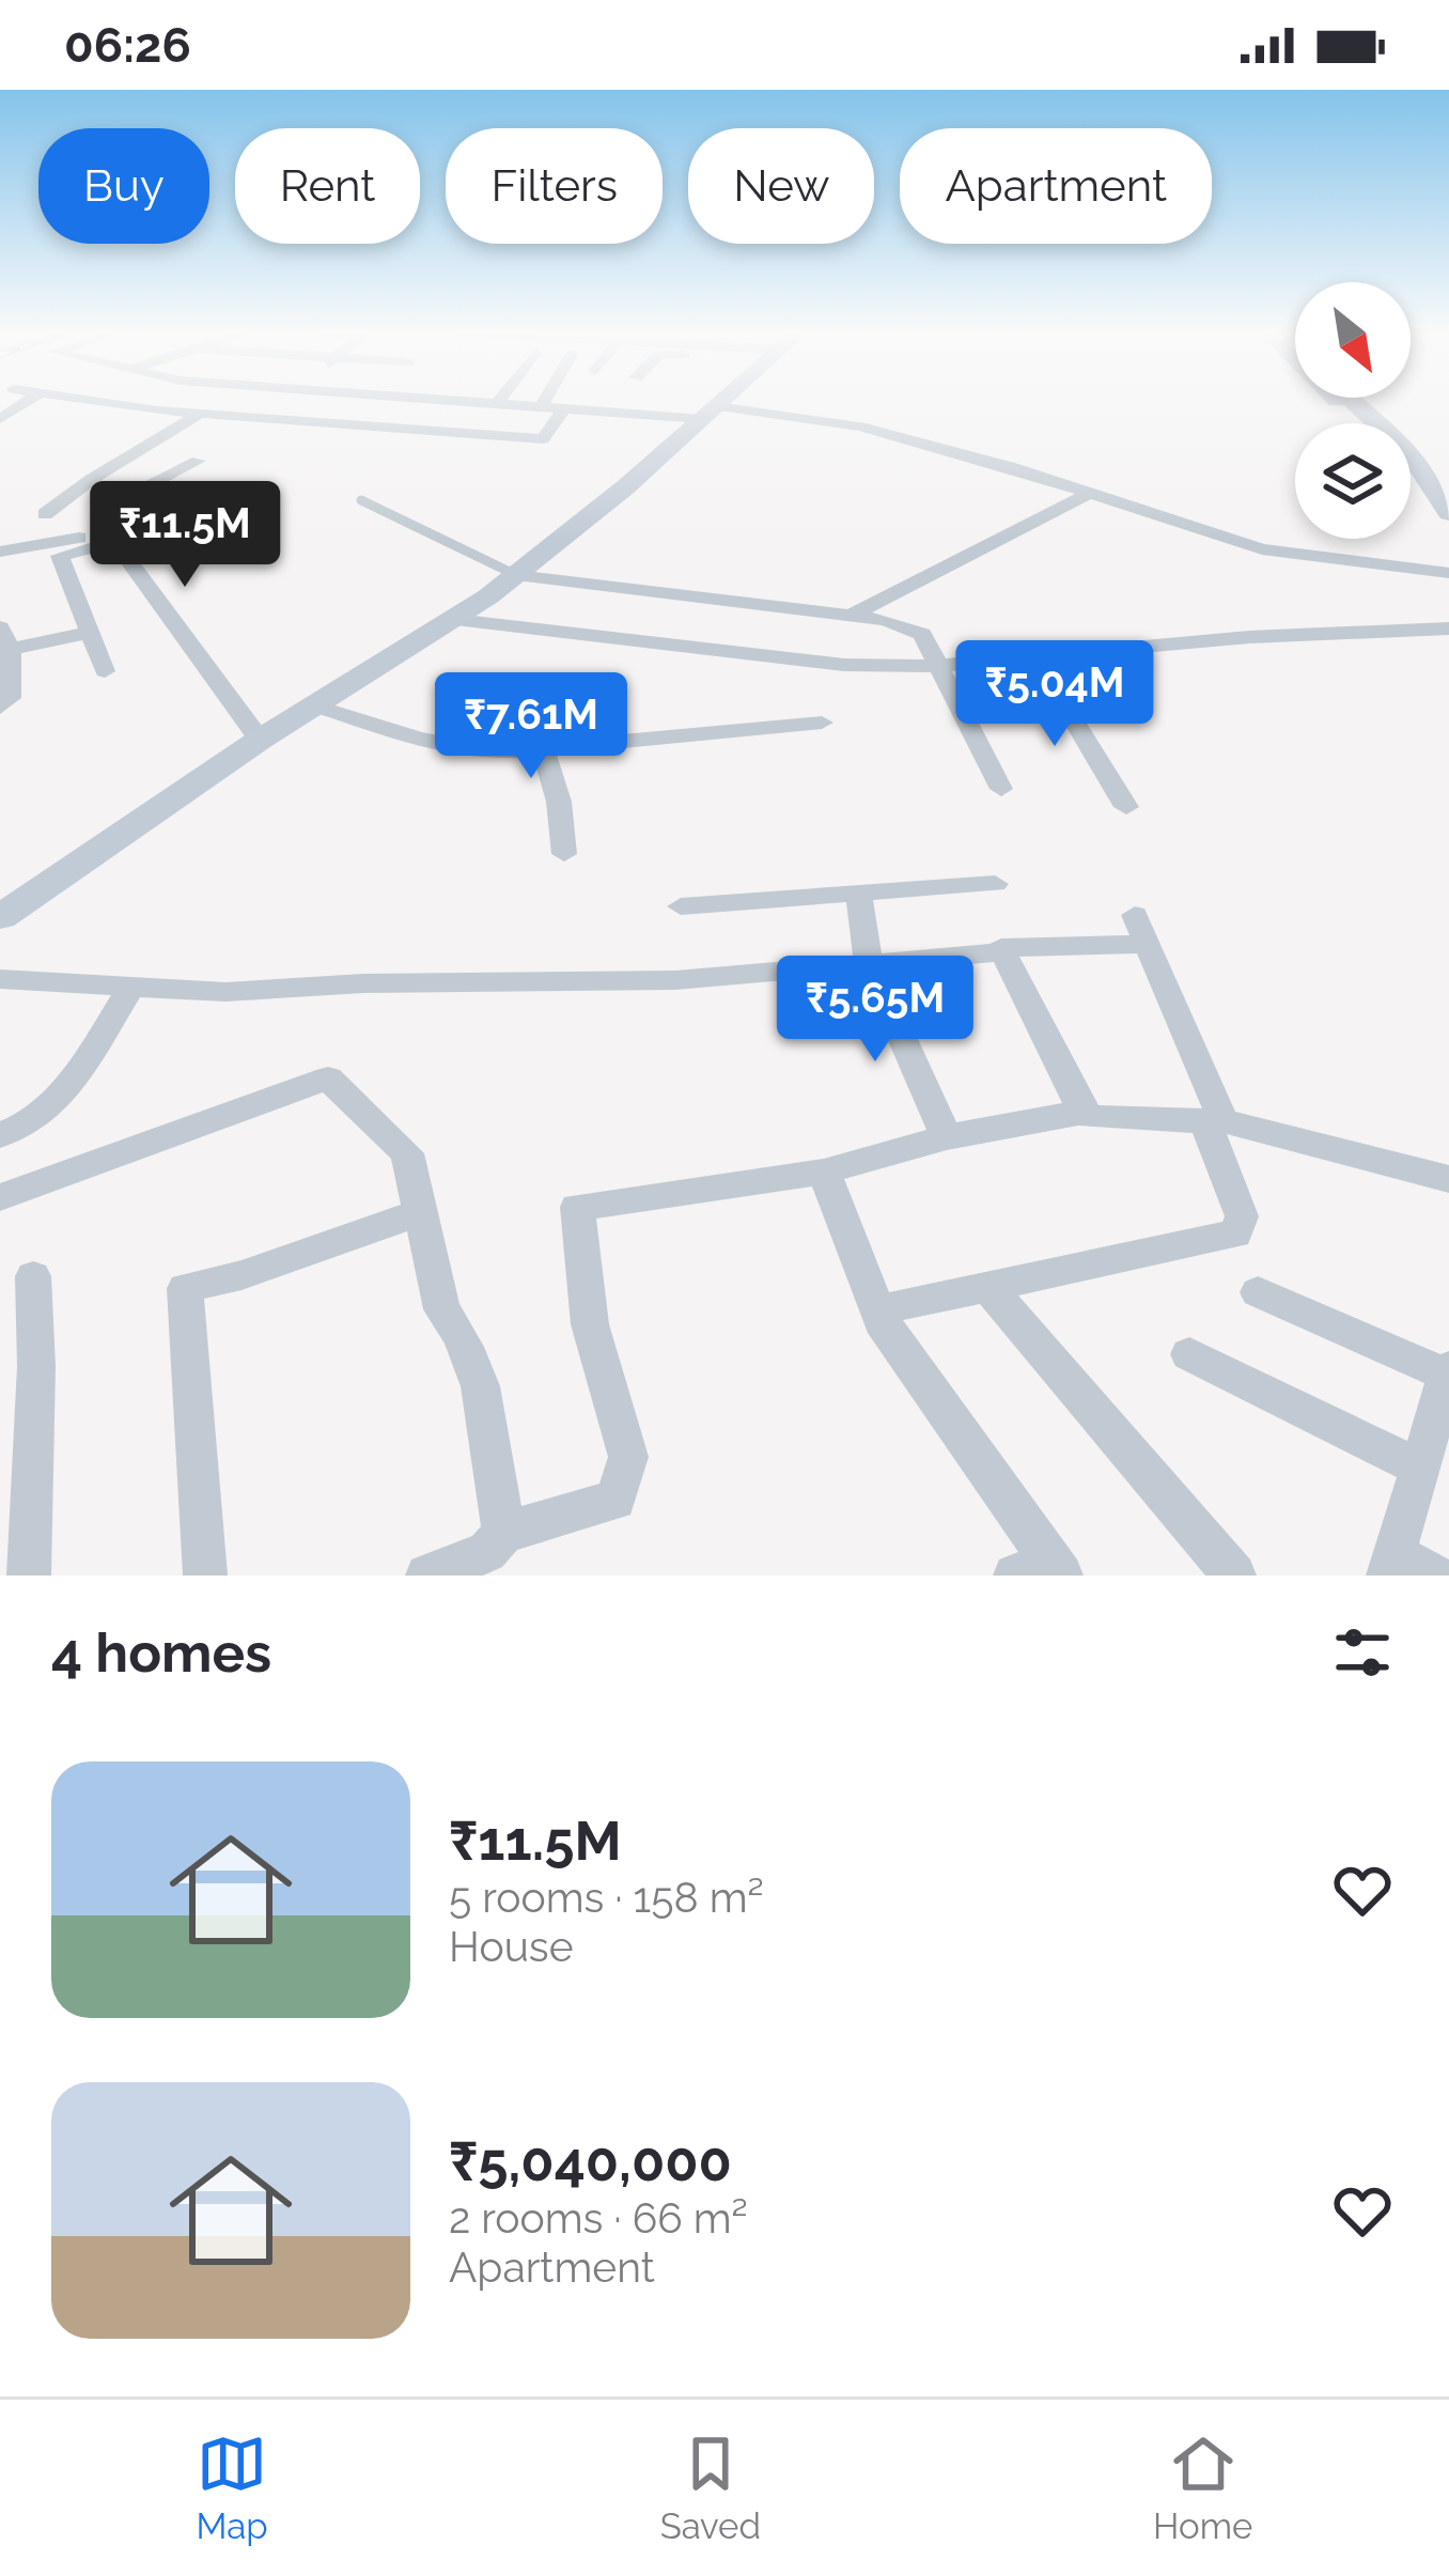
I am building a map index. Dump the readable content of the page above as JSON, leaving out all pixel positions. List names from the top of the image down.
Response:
{
  "north": "bottom right",
  "page": {
    "status": "06:26",
    "chip": [
      "Buy",
      "Rent",
      "Filters",
      "New",
      "Apartment"
    ],
    "price": [
      "₹11.5M",
      "₹5.04M",
      "₹7.61M",
      "₹5.65M"
    ],
    "heading": "4 homes",
    "list": [
      {
        "name": "₹11.5M",
        "note": "5 rooms · 158 m² · House"
      },
      {
        "name": "₹5,040,000",
        "note": "2 rooms · 66 m² · Apartment"
      }
    ],
    "tabs": ["Map", "Saved", "Home"]
  }
}
